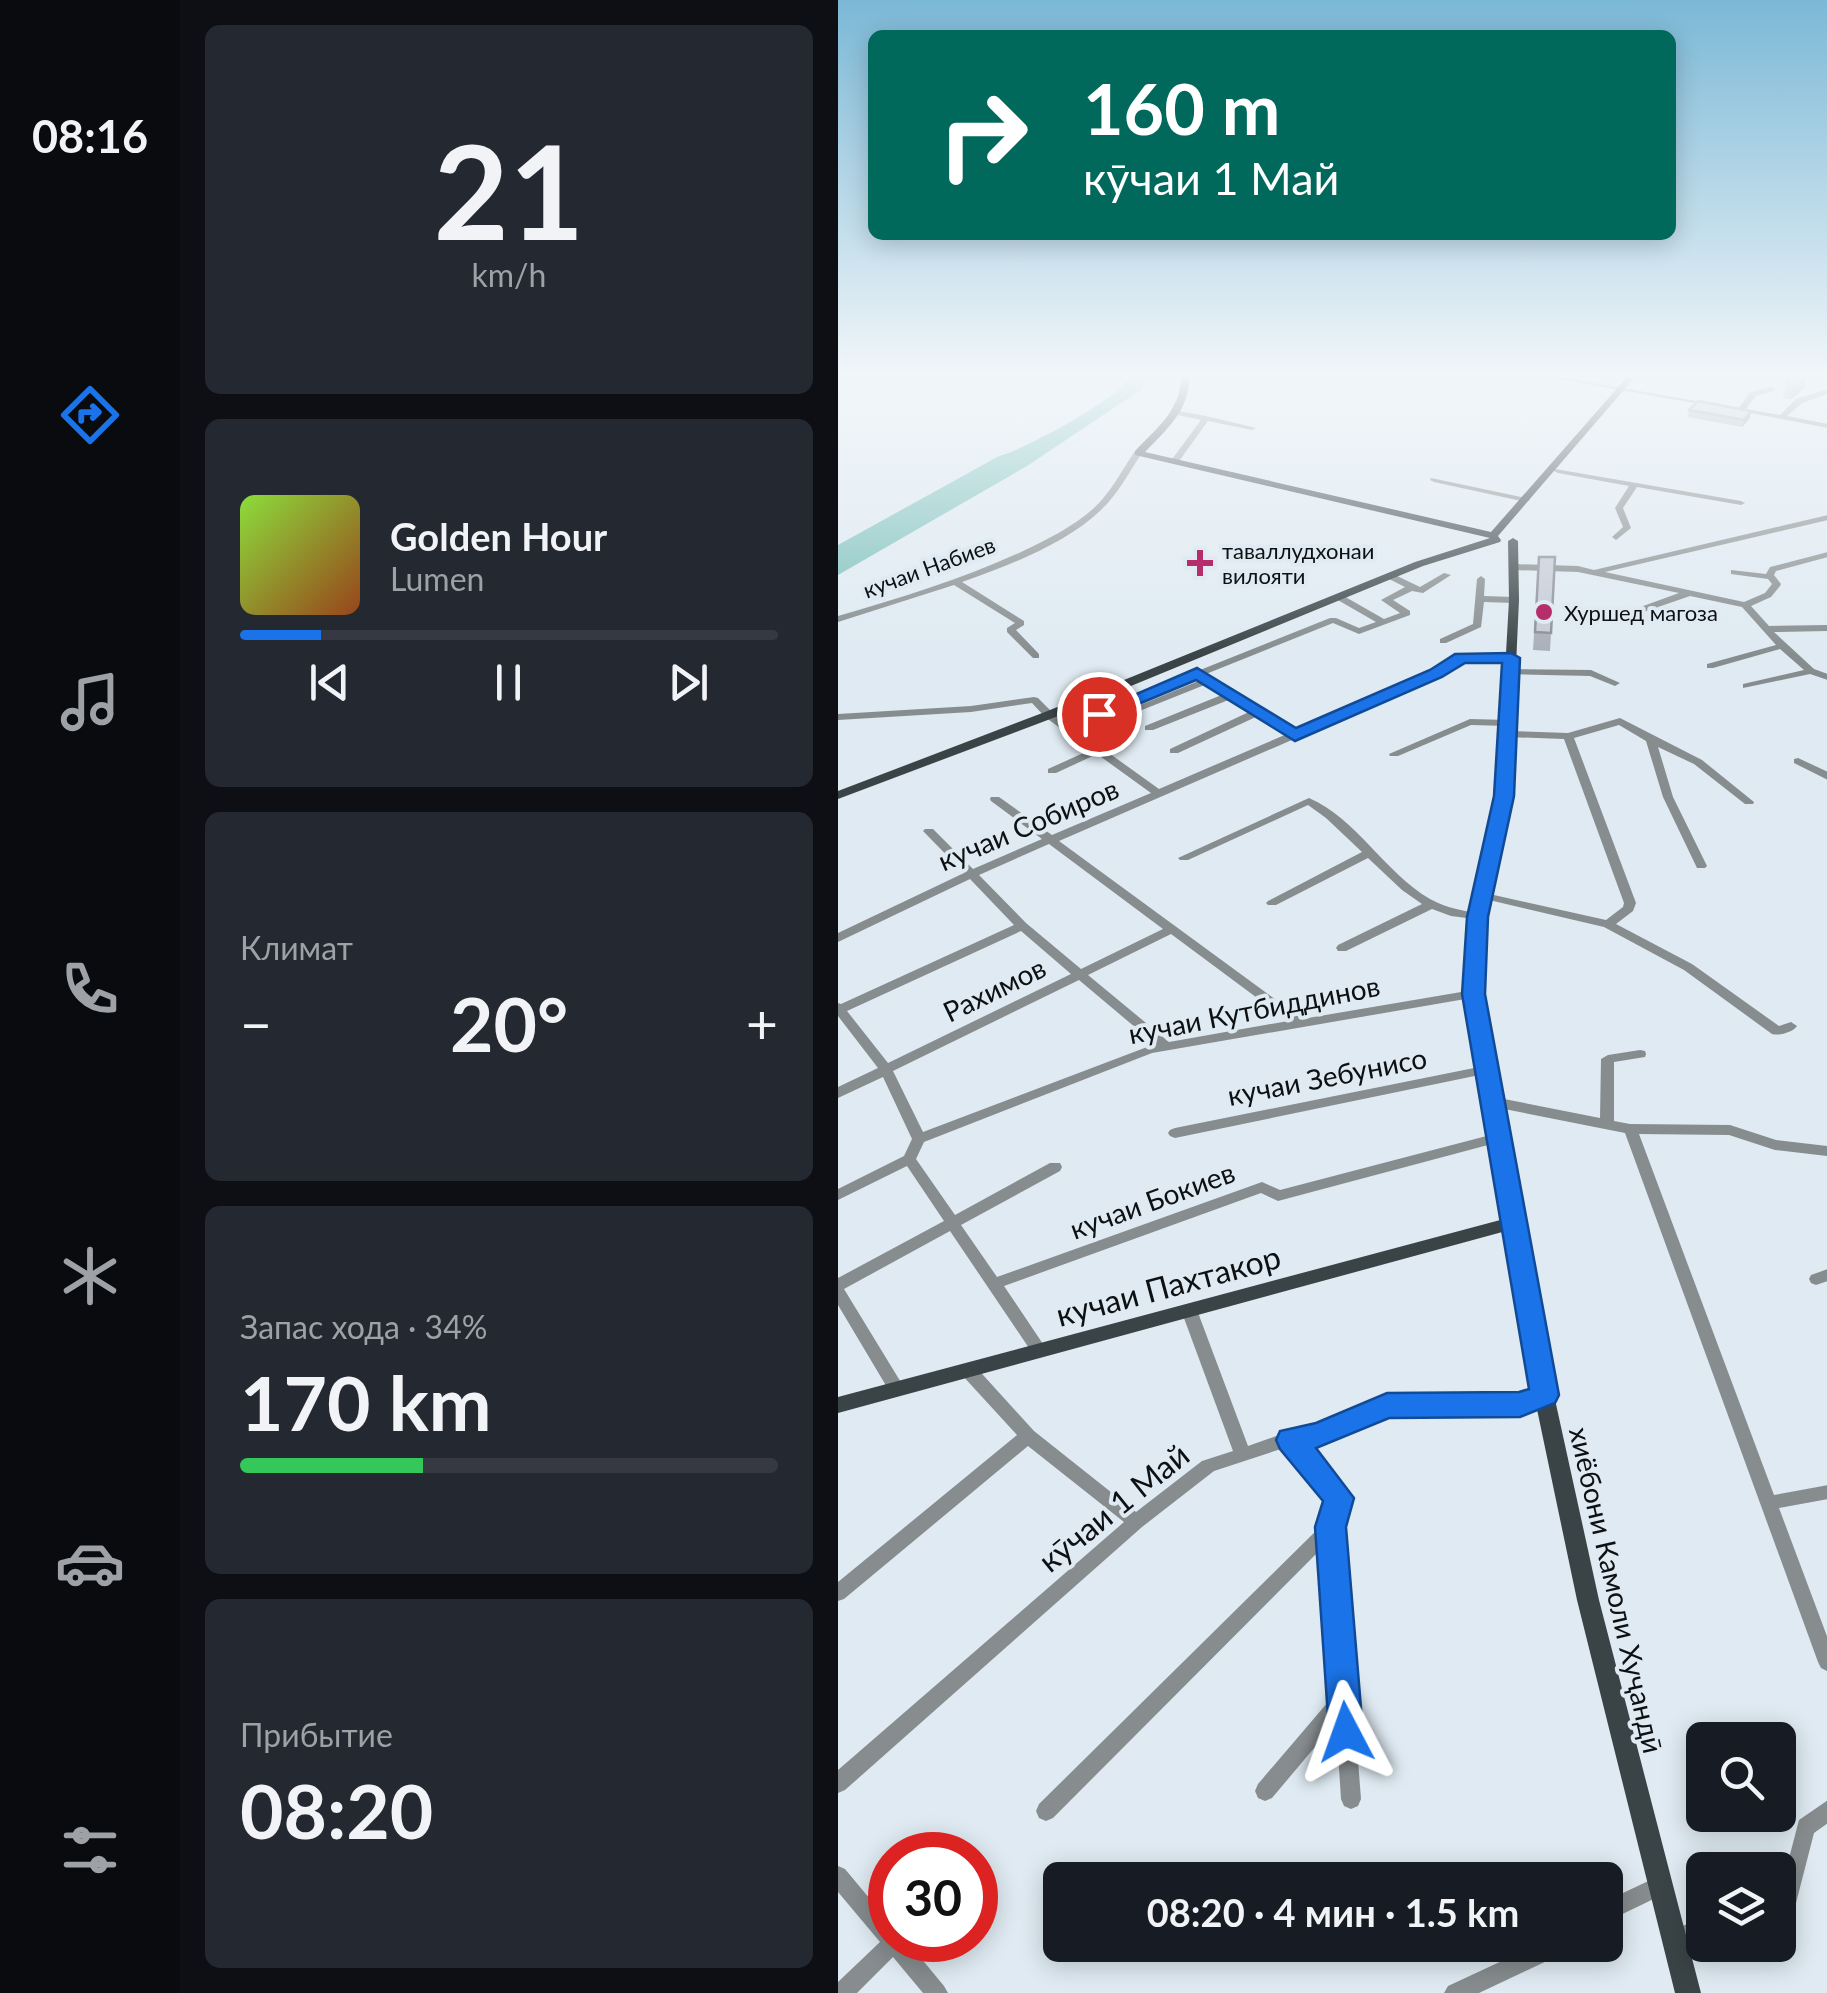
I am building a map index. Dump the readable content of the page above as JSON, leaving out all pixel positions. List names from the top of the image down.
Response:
{
  "streets": {
    "main road": ["кучаи Пахтакор", "хиёбони Камоли Хуҷандӣ"],
    "street": [
      "кучаи Набиев",
      "кучаи Собиров",
      "Рахимов",
      "кучаи Кутбиддинов",
      "кучаи Зебунисо",
      "кучаи Бокиев",
      "кӯчаи 1 Май"
    ]
  },
  "crossings": [
    ["кучаи Собиров", "хиёбони Камоли Хуҷандӣ"],
    ["кучаи Кутбиддинов", "хиёбони Камоли Хуҷандӣ"],
    ["кучаи Зебунисо", "хиёбони Камоли Хуҷандӣ"],
    ["кучаи Бокиев", "хиёбони Камоли Хуҷандӣ"],
    ["кучаи Пахтакор", "хиёбони Камоли Хуҷандӣ"],
    ["кӯчаи 1 Май", "хиёбони Камоли Хуҷандӣ"]
  ],
  "places": {
    "health": ["таваллудхонаи вилояти"],
    "other": ["Хуршед магоза"]
  },
  "page": {
    "tabs": "08:16",
    "tile": [
      ["21", "km/h"],
      "Климат",
      ["Запас хода · 34%", "170 km"],
      ["Прибытие", "08:20"]
    ],
    "turn": ["160 m", "кӯчаи 1 Май"],
    "song": ["Golden Hour", "Lumen"],
    "heat": ["−", "20°", "+"],
    "limit": "30",
    "trip": "08:20 · 4 мин · 1.5 km"
  }
}
